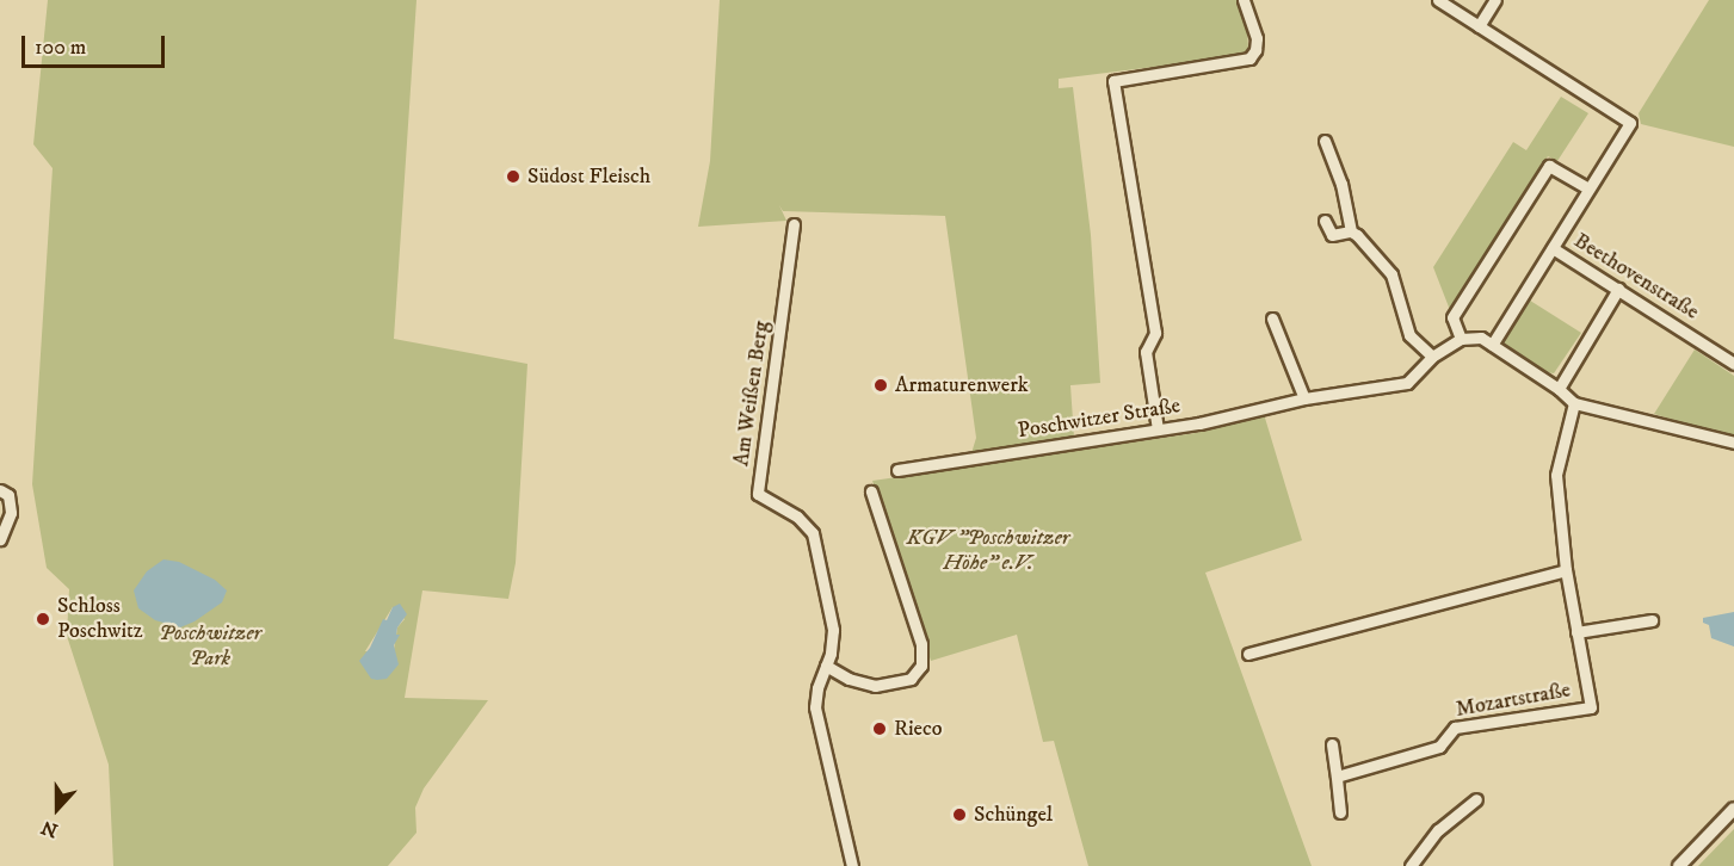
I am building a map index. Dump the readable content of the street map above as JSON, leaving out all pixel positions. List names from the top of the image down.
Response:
{
  "streets": {
    "street": [
      "Beethovenstraße",
      "Am Weißen Berg",
      "Poschwitzer Straße",
      "Mozartstraße"
    ]
  },
  "parks": ["KGV \"Poschwitzer Höhe\" e.V.", "Poschwitzer Park"],
  "places": [
    "Südost Fleisch",
    "Armaturenwerk",
    "Schloss Poschwitz",
    "Rieco",
    "Schüngel"
  ],
  "scale_bar": "100 m",
  "north": "bottom"
}
